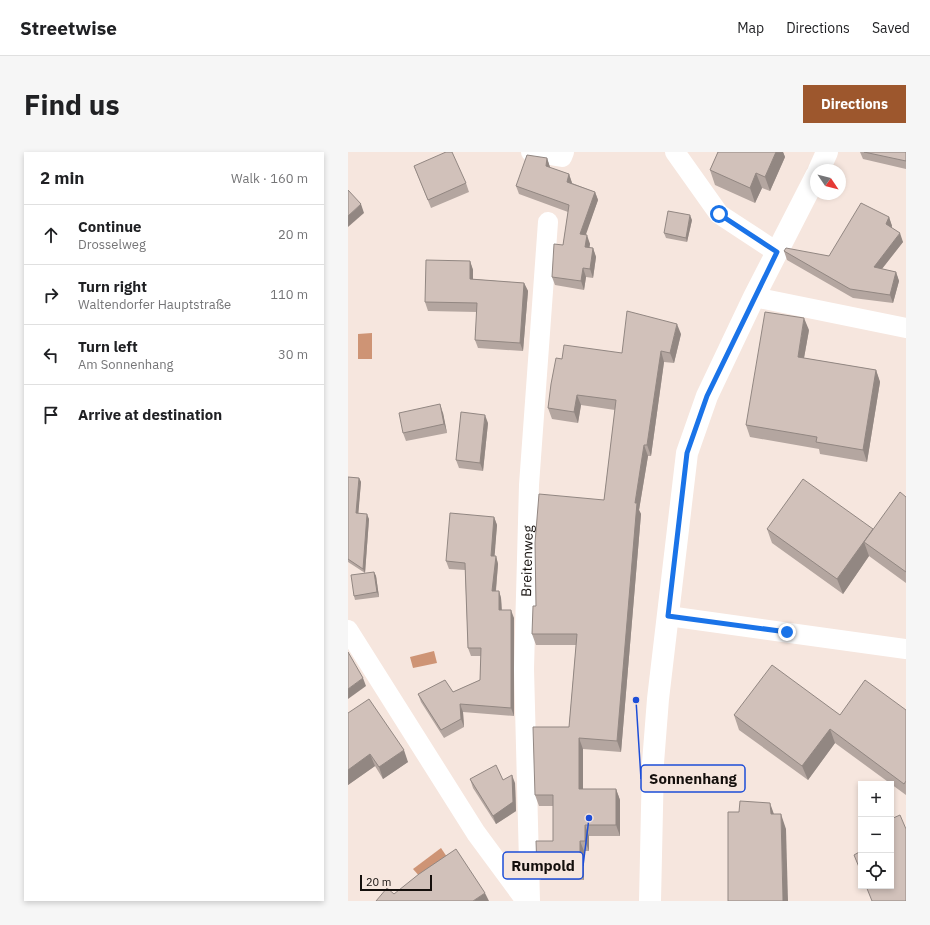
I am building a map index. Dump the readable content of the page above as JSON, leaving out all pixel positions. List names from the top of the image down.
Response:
{
  "streets": {
    "street": ["Breitenweg"]
  },
  "places": ["Sonnenhang", "Rumpold"],
  "scale_bar": "20 m",
  "north": "bottom right",
  "page": {
    "header": "Streetwise",
    "nav": ["Map", "Directions", "Saved"],
    "buttons": "Directions",
    "title": "Find us",
    "heading": ["2 min", "Walk · 160 m"],
    "list": [
      ["Continue", "Drosselweg", "20 m"],
      ["Turn right", "Waltendorfer Hauptstraße", "110 m"],
      ["Turn left", "Am Sonnenhang", "30 m"],
      "Arrive at destination"
    ],
    "map_buttons": ["+", "−"],
    "scale": "20 m"
  }
}
